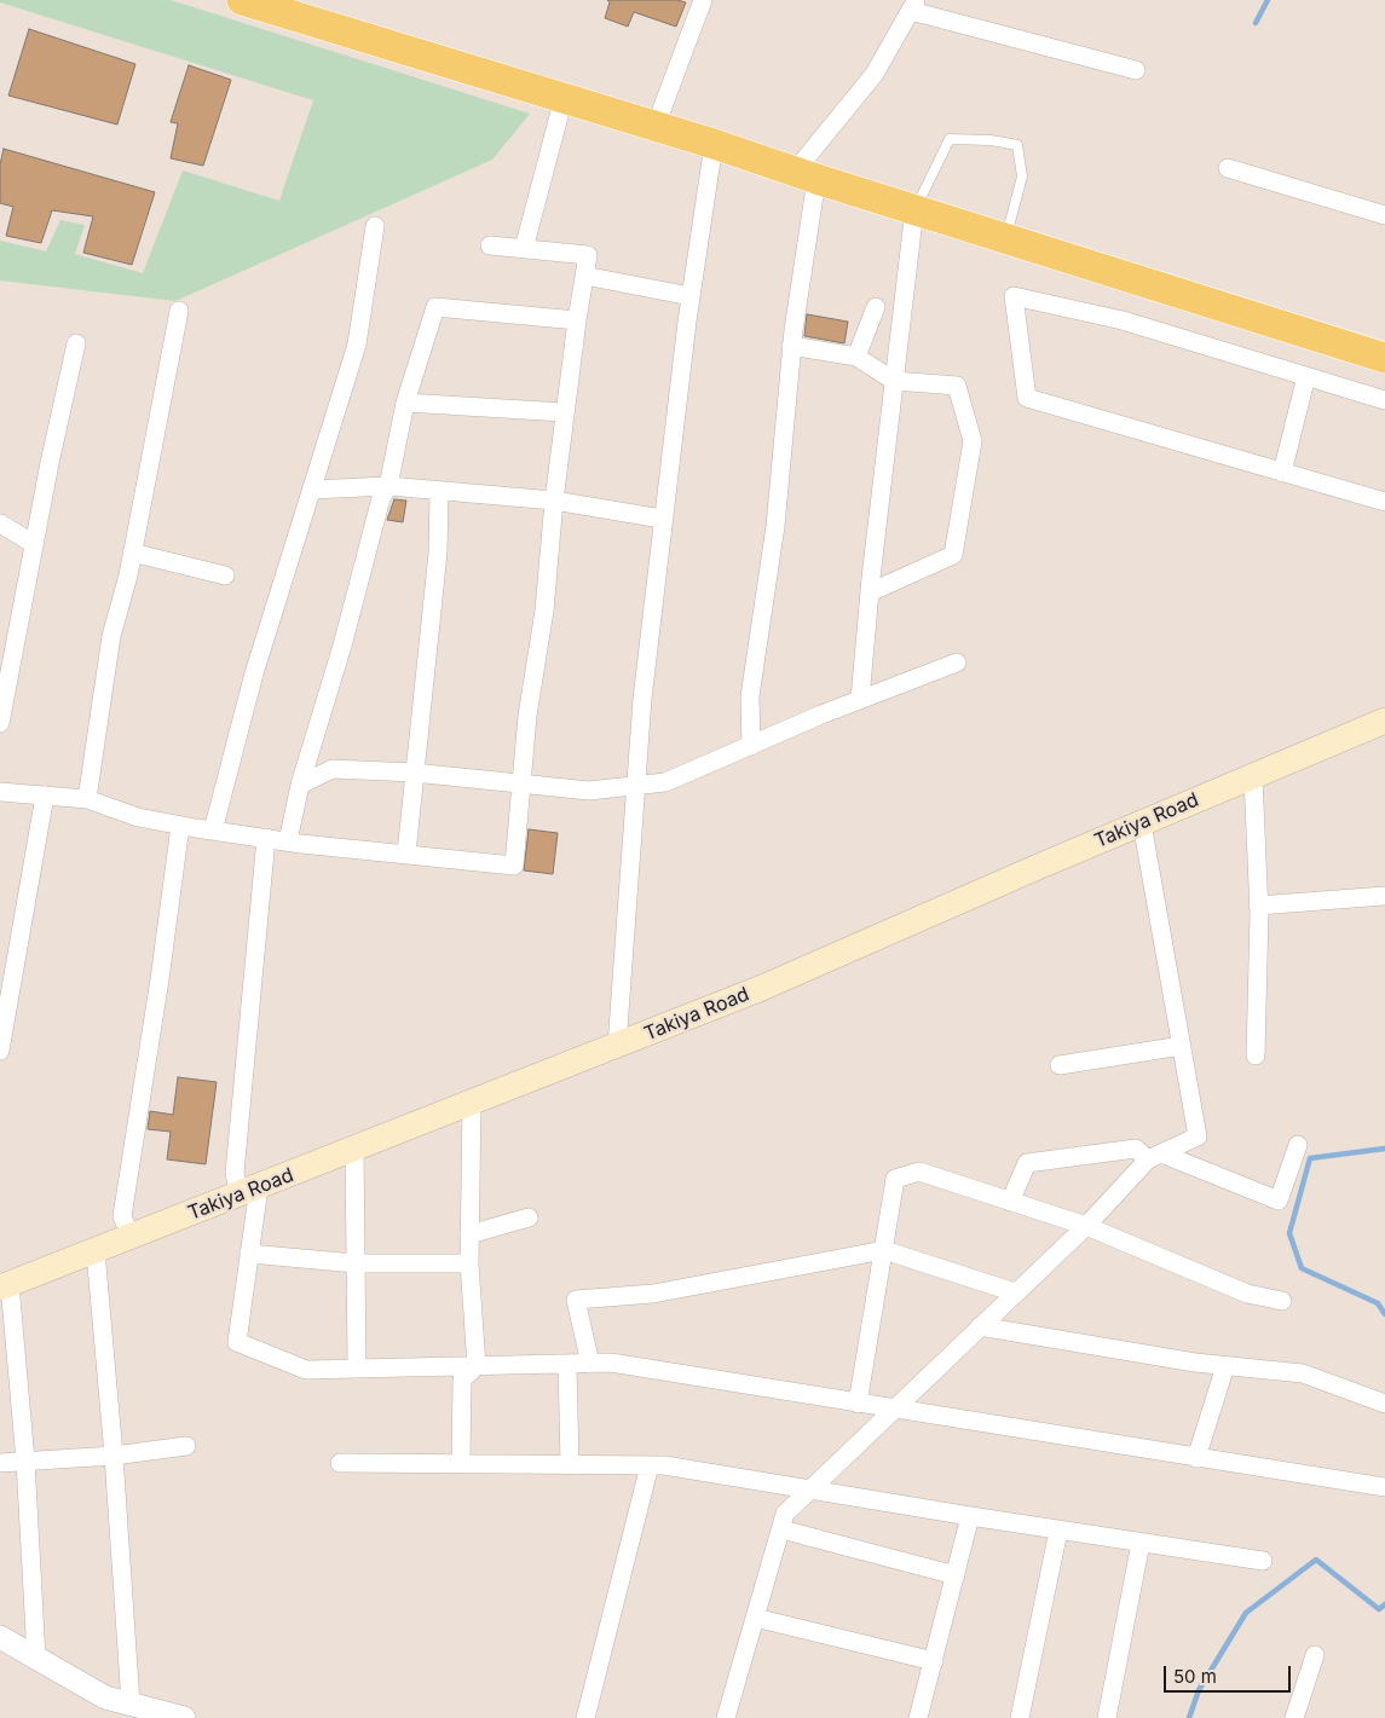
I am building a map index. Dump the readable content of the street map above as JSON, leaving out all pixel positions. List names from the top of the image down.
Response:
{
  "streets": {
    "main road": ["Takiya Road"]
  },
  "scale_bar": "50 m"
}
